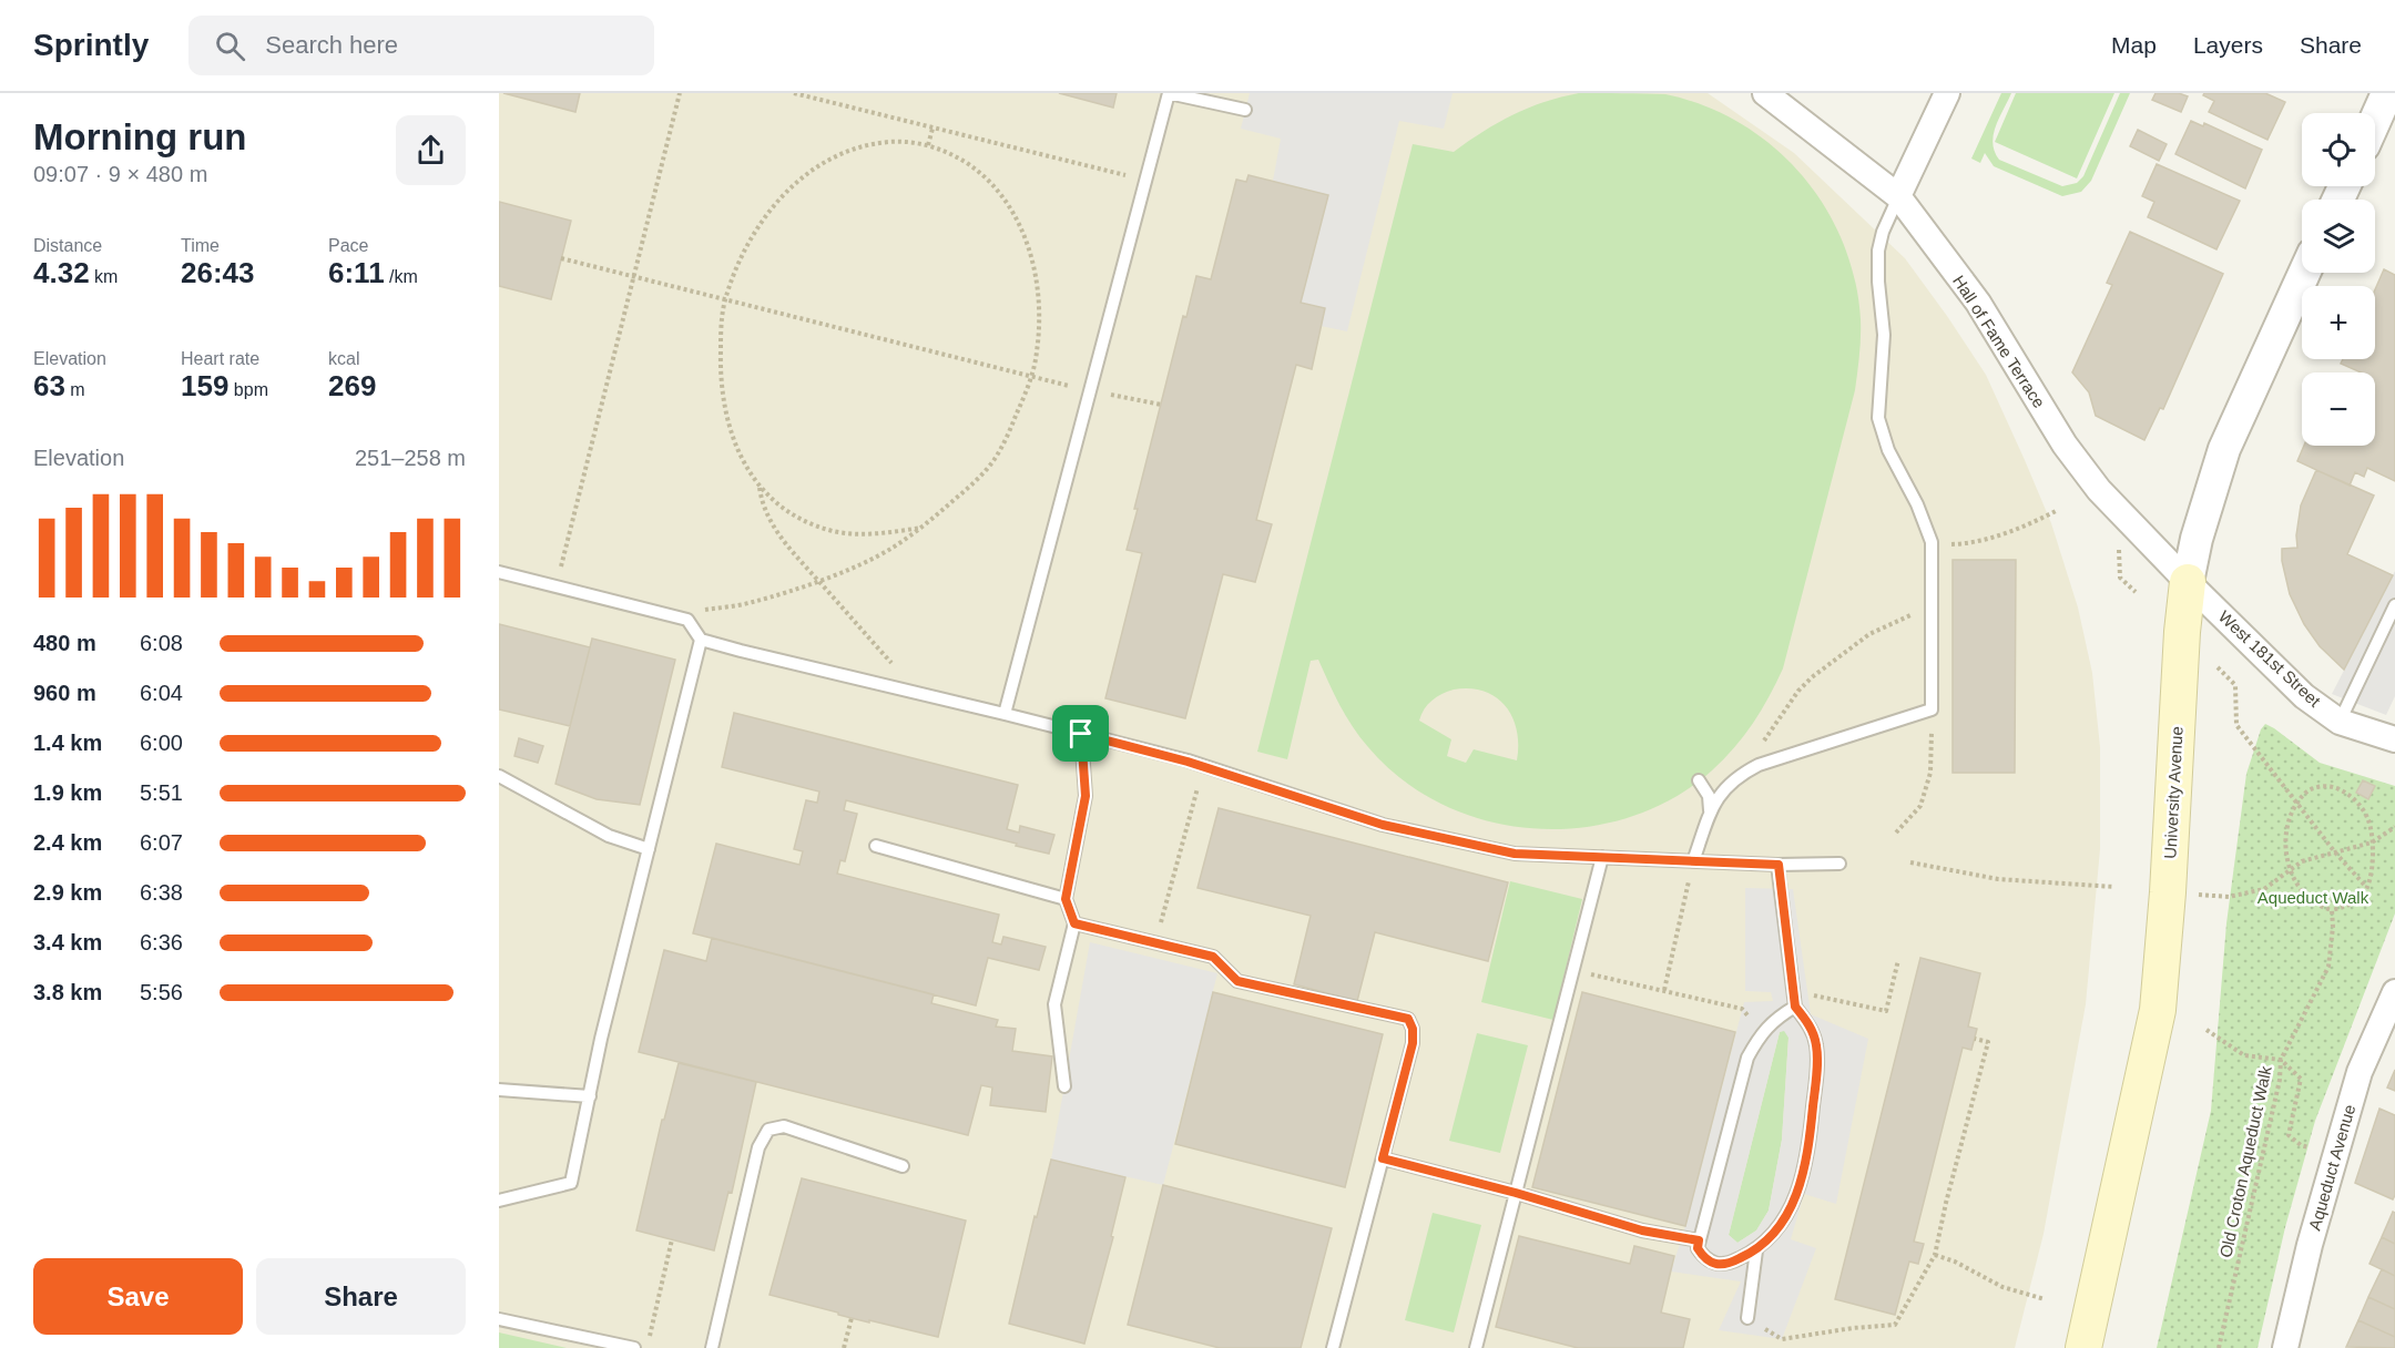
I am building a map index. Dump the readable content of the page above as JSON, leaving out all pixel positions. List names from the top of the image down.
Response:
{
  "streets": {
    "main road": ["University Avenue"],
    "street": ["Hall of Fame Terrace", "West 181st Street", "Aqueduct Avenue"],
    "path": ["Old Croton Aqueduct Walk"]
  },
  "crossings": [
    ["Hall of Fame Terrace", "West 181st Street"],
    ["Hall of Fame Terrace", "University Avenue"],
    ["West 181st Street", "University Avenue"]
  ],
  "parks": ["Aqueduct Walk"],
  "page": {
    "header": "Sprintly",
    "search": "Search here",
    "nav": ["Map", "Layers", "Share"],
    "heading": ["Morning run", "09:07 · 9 × 480 m"],
    "map_buttons": ["+", "−"],
    "stats": [
      ["Distance", "4.32 km"],
      ["Time", "26:43"],
      ["Pace", "6:11 /km"],
      ["Elevation", "63 m"],
      ["Heart rate", "159 bpm"],
      ["kcal", "269"]
    ],
    "chart": ["Elevation", "251–258 m"],
    "list": [
      {
        "name": "480 m",
        "note": "6:08"
      },
      {
        "name": "960 m",
        "note": "6:04"
      },
      {
        "name": "1.4 km",
        "note": "6:00"
      },
      {
        "name": "1.9 km",
        "note": "5:51"
      },
      {
        "name": "2.4 km",
        "note": "6:07"
      },
      {
        "name": "2.9 km",
        "note": "6:38"
      },
      {
        "name": "3.4 km",
        "note": "6:36"
      },
      {
        "name": "3.8 km",
        "note": "5:56"
      }
    ],
    "buttons": ["Save", "Share"]
  }
}
